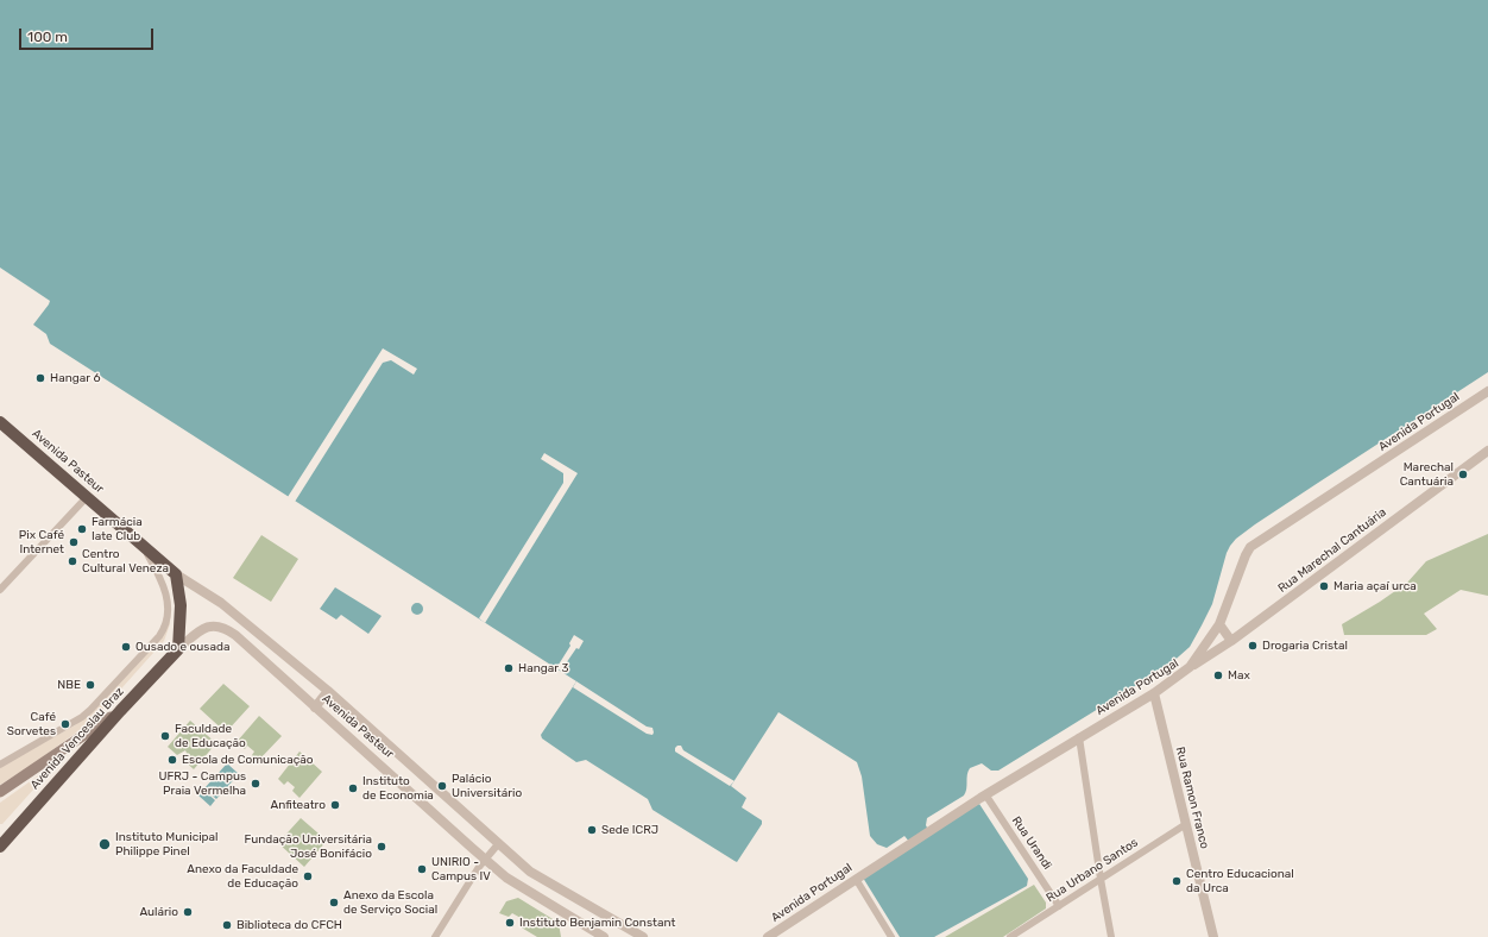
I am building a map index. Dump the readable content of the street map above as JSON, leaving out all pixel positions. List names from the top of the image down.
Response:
{
  "streets": {
    "highway": ["Avenida Pasteur", "Avenida Venceslau Braz"],
    "street": [
      "Avenida Portugal",
      "Rua Marechal Cantuária",
      "Rua Ramon Franco",
      "Rua Urandi",
      "Rua Urbano Santos"
    ]
  },
  "crossings": [
    ["Avenida Portugal", "Rua Marechal Cantuária"],
    ["Avenida Portugal", "Rua Ramon Franco"],
    ["Avenida Portugal", "Rua Urandi"],
    ["Avenida Pasteur", "Avenida Venceslau Braz"],
    ["Rua Ramon Franco", "Rua Urbano Santos"],
    ["Rua Urandi", "Rua Urbano Santos"]
  ],
  "places": [
    "Hangar 6",
    "Marechal Cantuária",
    "Farmácia Iate Club",
    "Pix Café Internet",
    "Centro Cultural Veneza",
    "Maria açaí urca",
    "Drogaria Cristal",
    "Ousado e ousada",
    "Hangar 3",
    "Max",
    "NBE",
    "Café Sorvetes",
    "Faculdade de Educação",
    "Escola de Comunicação",
    "UFRJ - Campus Praia Vermelha",
    "Palácio Universitário",
    "Instituto de Economia",
    "Anfiteatro",
    "Sede ICRJ",
    "Instituto Municipal Philippe Pinel",
    "Fundação Universitária José Bonifácio",
    "UNIRIO - Campus IV",
    "Anexo da Faculdade de Educação",
    "Centro Educacional da Urca",
    "Anexo da Escola de Serviço Social",
    "Aulário",
    "Instituto Benjamin Constant",
    "Biblioteca do CFCH"
  ],
  "scale_bar": "100 m"
}
